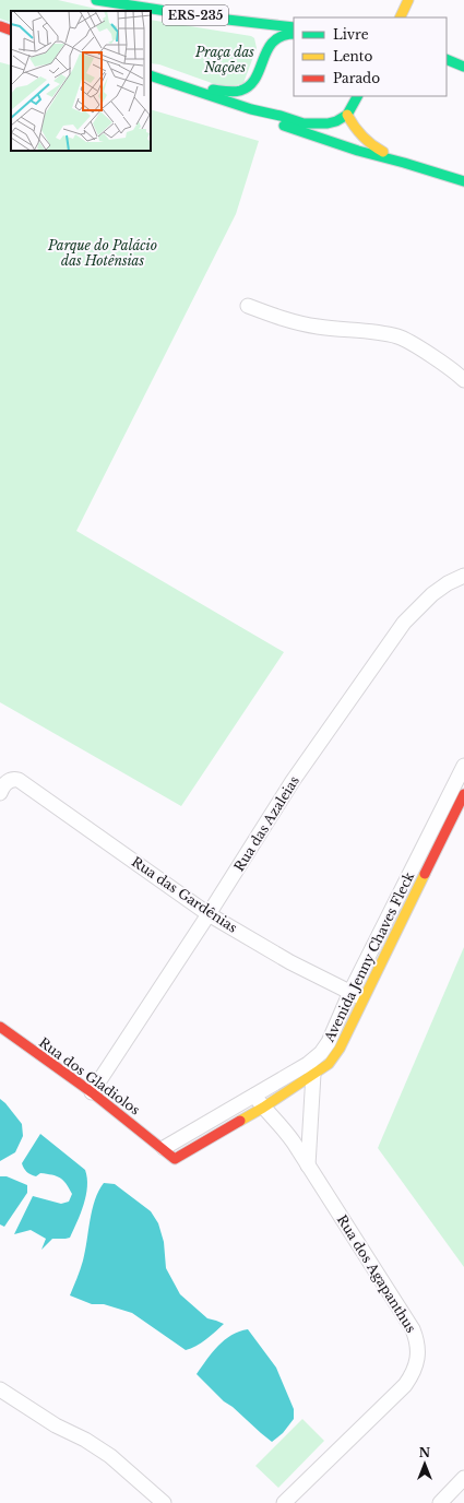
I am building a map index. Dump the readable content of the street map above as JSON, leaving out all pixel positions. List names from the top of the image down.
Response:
{
  "streets": {
    "main road": ["ERS-235", "Avenida Jenny Chaves Fleck", "Rua dos Gladiolos"],
    "street": ["Rua das Azaleias", "Rua das Gardênias", "Rua dos Agapanthus"]
  },
  "crossings": [
    ["Rua das Azaleias", "Rua das Gardênias"],
    ["Rua das Azaleias", "Rua dos Gladiolos"],
    ["Rua das Gardênias", "Avenida Jenny Chaves Fleck"],
    ["Avenida Jenny Chaves Fleck", "Rua dos Gladiolos"],
    ["Avenida Jenny Chaves Fleck", "Rua dos Agapanthus"]
  ],
  "parks": ["Praça das Nações", "Parque do Palácio das Hotênsias"],
  "legend": ["Livre", "Lento", "Parado"],
  "north": "top"
}
